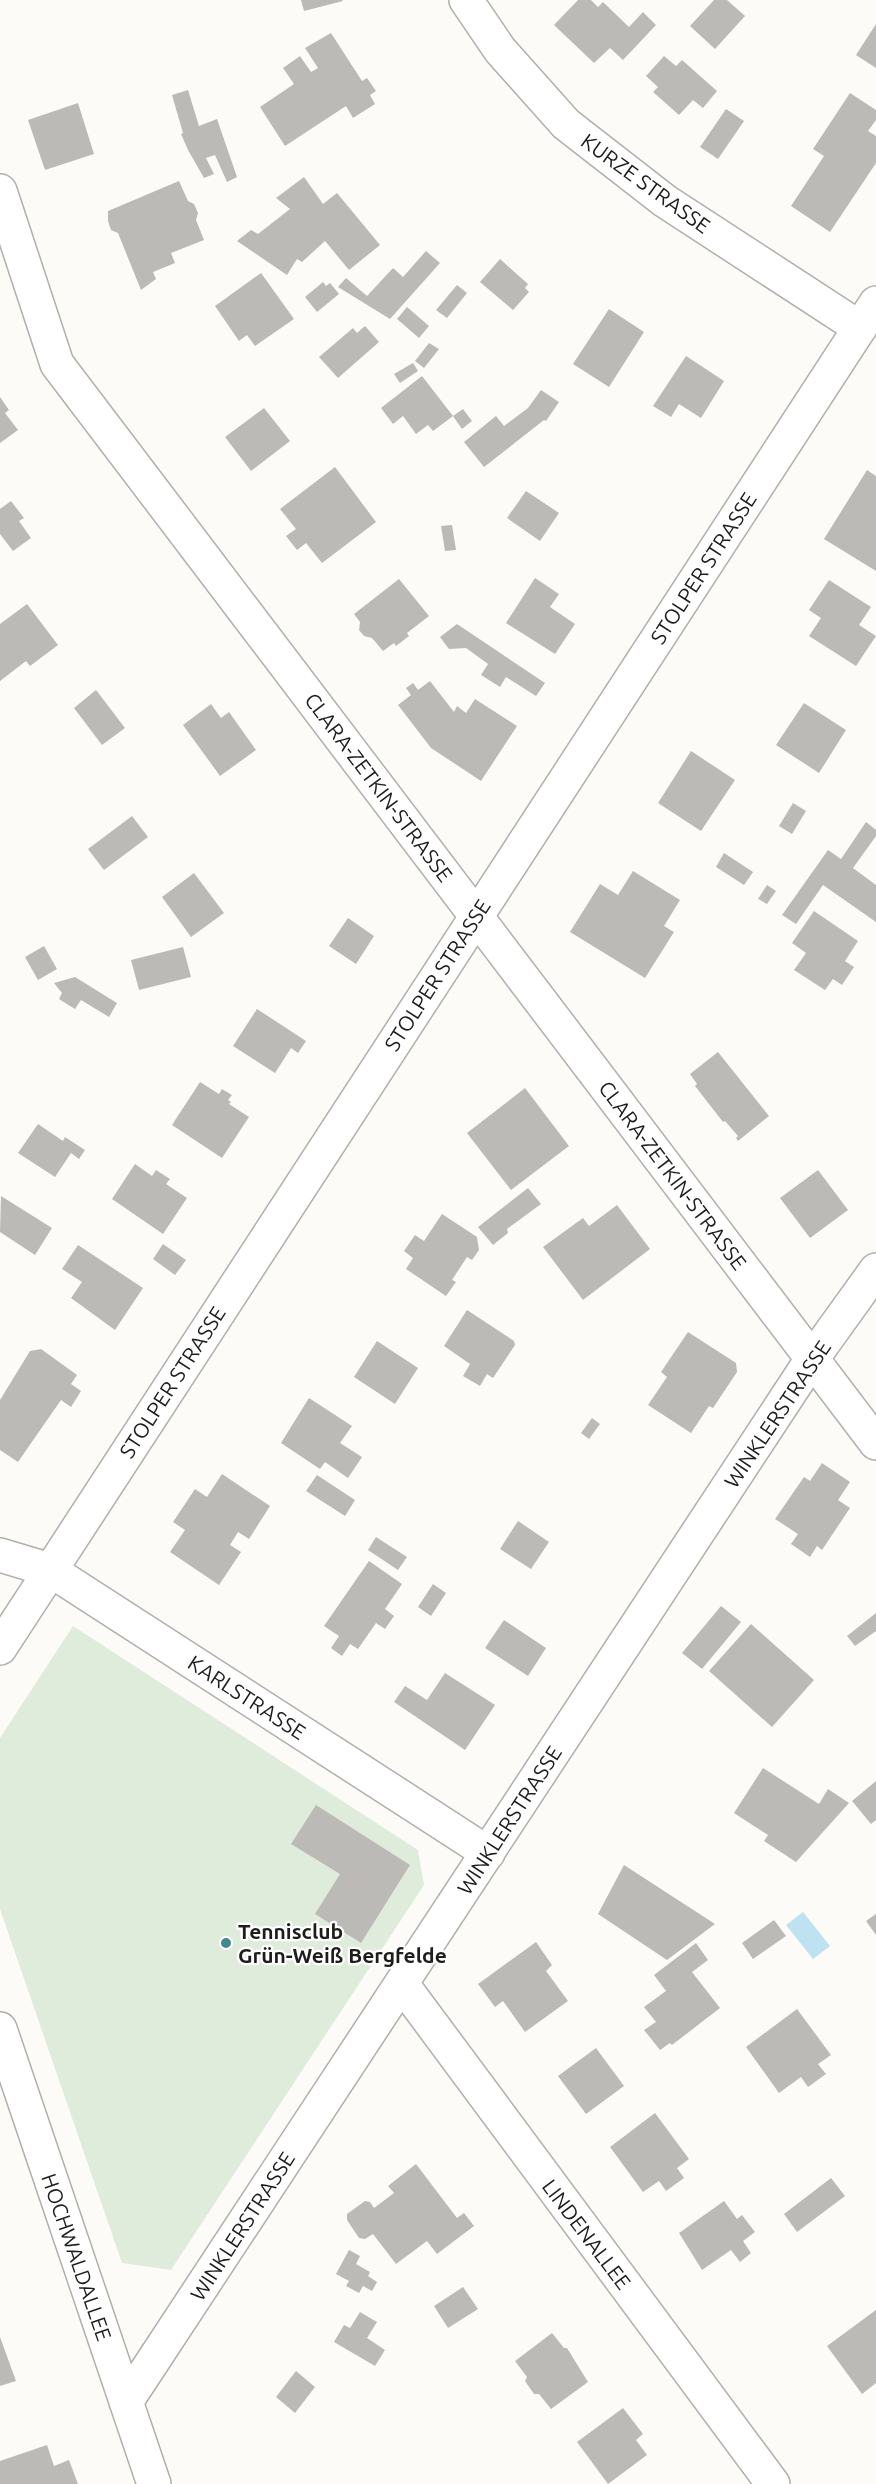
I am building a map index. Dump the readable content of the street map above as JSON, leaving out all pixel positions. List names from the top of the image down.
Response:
{
  "streets": {
    "street": [
      "KURZE STRASSE",
      "STOLPER STRASSE",
      "CLARA-ZETKIN-STRASSE",
      "WINKLERSTRASSE",
      "KARLSTRASSE",
      "LINDENALLEE",
      "HOCHWALDALLEE"
    ]
  },
  "crossings": [
    ["KURZE STRASSE", "STOLPER STRASSE"],
    ["STOLPER STRASSE", "CLARA-ZETKIN-STRASSE"],
    ["STOLPER STRASSE", "KARLSTRASSE"],
    ["CLARA-ZETKIN-STRASSE", "WINKLERSTRASSE"],
    ["WINKLERSTRASSE", "KARLSTRASSE"],
    ["WINKLERSTRASSE", "LINDENALLEE"],
    ["WINKLERSTRASSE", "HOCHWALDALLEE"]
  ],
  "places": ["Tennisclub Grün-Weiß Bergfelde"]
}
